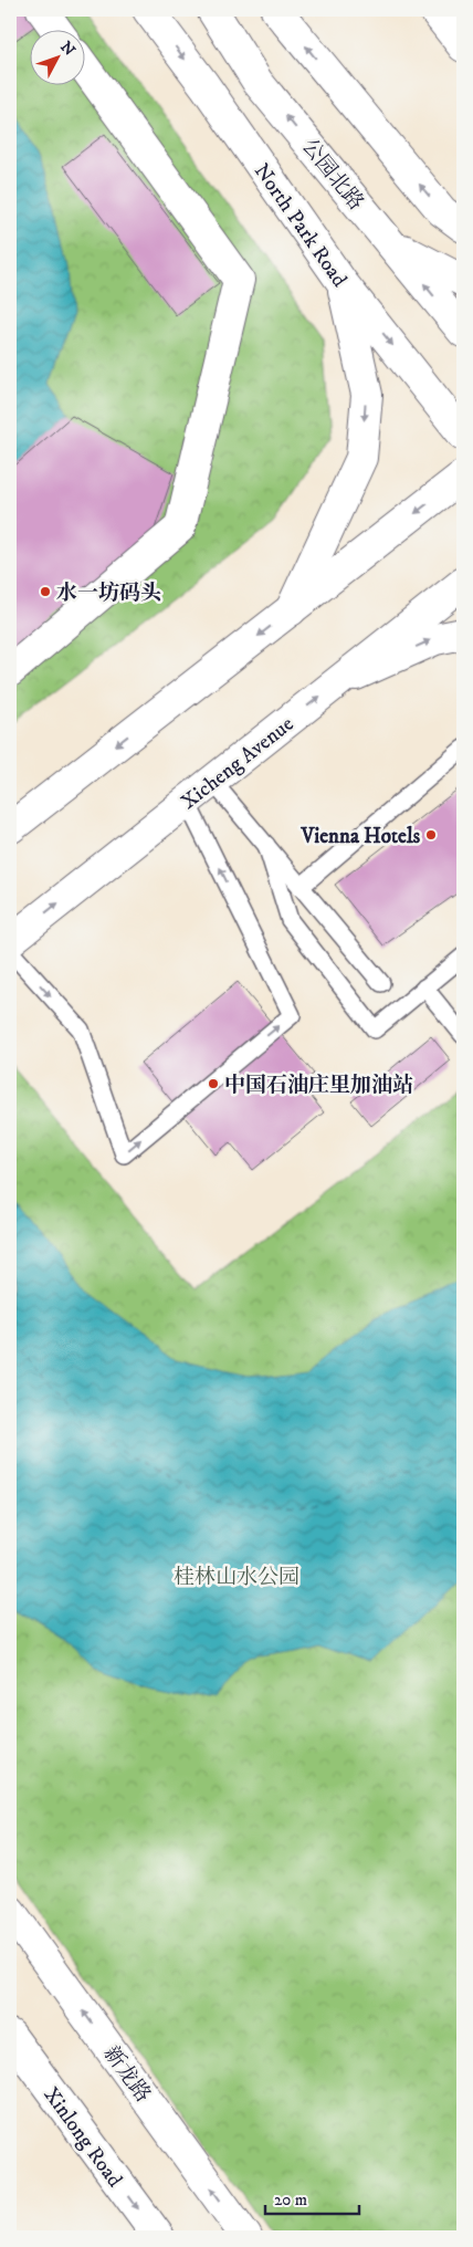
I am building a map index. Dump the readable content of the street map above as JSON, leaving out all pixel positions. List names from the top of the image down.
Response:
{
  "streets": {
    "main road": [
      "公园北路",
      "North Park Road",
      "Xicheng Avenue",
      "新龙路",
      "Xinlong Road"
    ]
  },
  "one_way": ["新龙路", "Xinlong Road"],
  "parks": ["桂林山水公园"],
  "places": ["水一坊码头", "Vienna Hotels", "中国石油庄里加油站"],
  "scale_bar": "20 m",
  "north": "top right"
}
